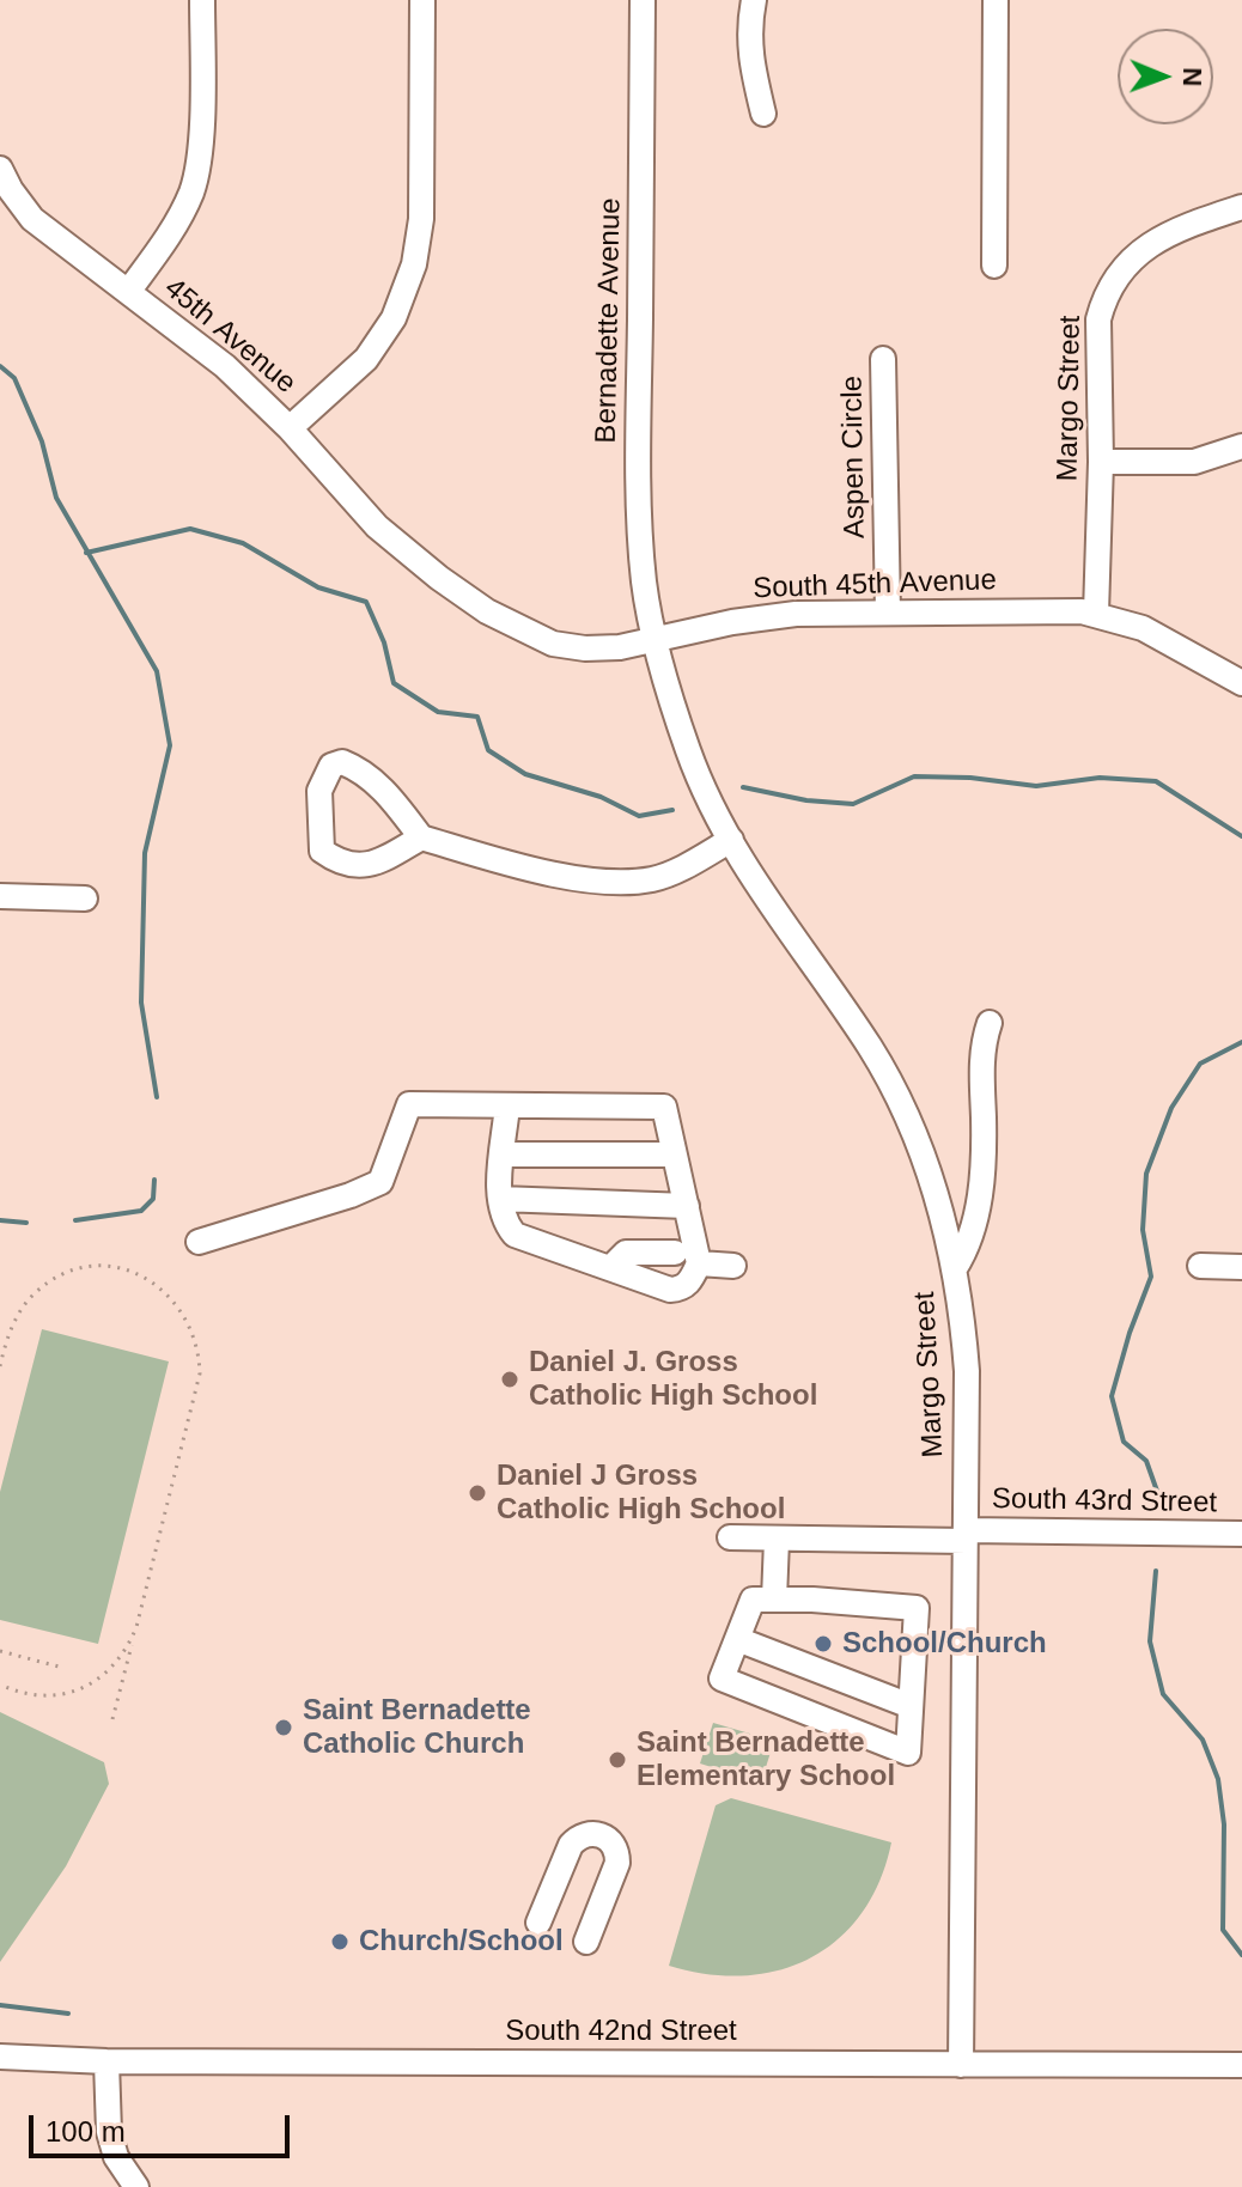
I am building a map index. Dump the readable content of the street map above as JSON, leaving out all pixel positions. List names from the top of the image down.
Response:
{
  "streets": {
    "street": [
      "Bernadette Avenue",
      "45th Avenue",
      "Margo Street",
      "Aspen Circle",
      "South 45th Avenue",
      "South 43rd Street",
      "South 42nd Street"
    ]
  },
  "crossings": [
    ["Bernadette Avenue", "Margo Street"],
    ["Bernadette Avenue", "South 45th Avenue"],
    ["45th Avenue", "South 45th Avenue"],
    ["Margo Street", "South 45th Avenue"],
    ["Margo Street", "South 43rd Street"],
    ["Margo Street", "South 42nd Street"],
    ["Aspen Circle", "South 45th Avenue"]
  ],
  "places": [
    "Daniel J. Gross Catholic High School",
    "Daniel J Gross Catholic High School",
    "School/Church",
    "Saint Bernadette Catholic Church",
    "Saint Bernadette Elementary School",
    "Church/School"
  ],
  "scale_bar": "100 m",
  "north": "right"
}
